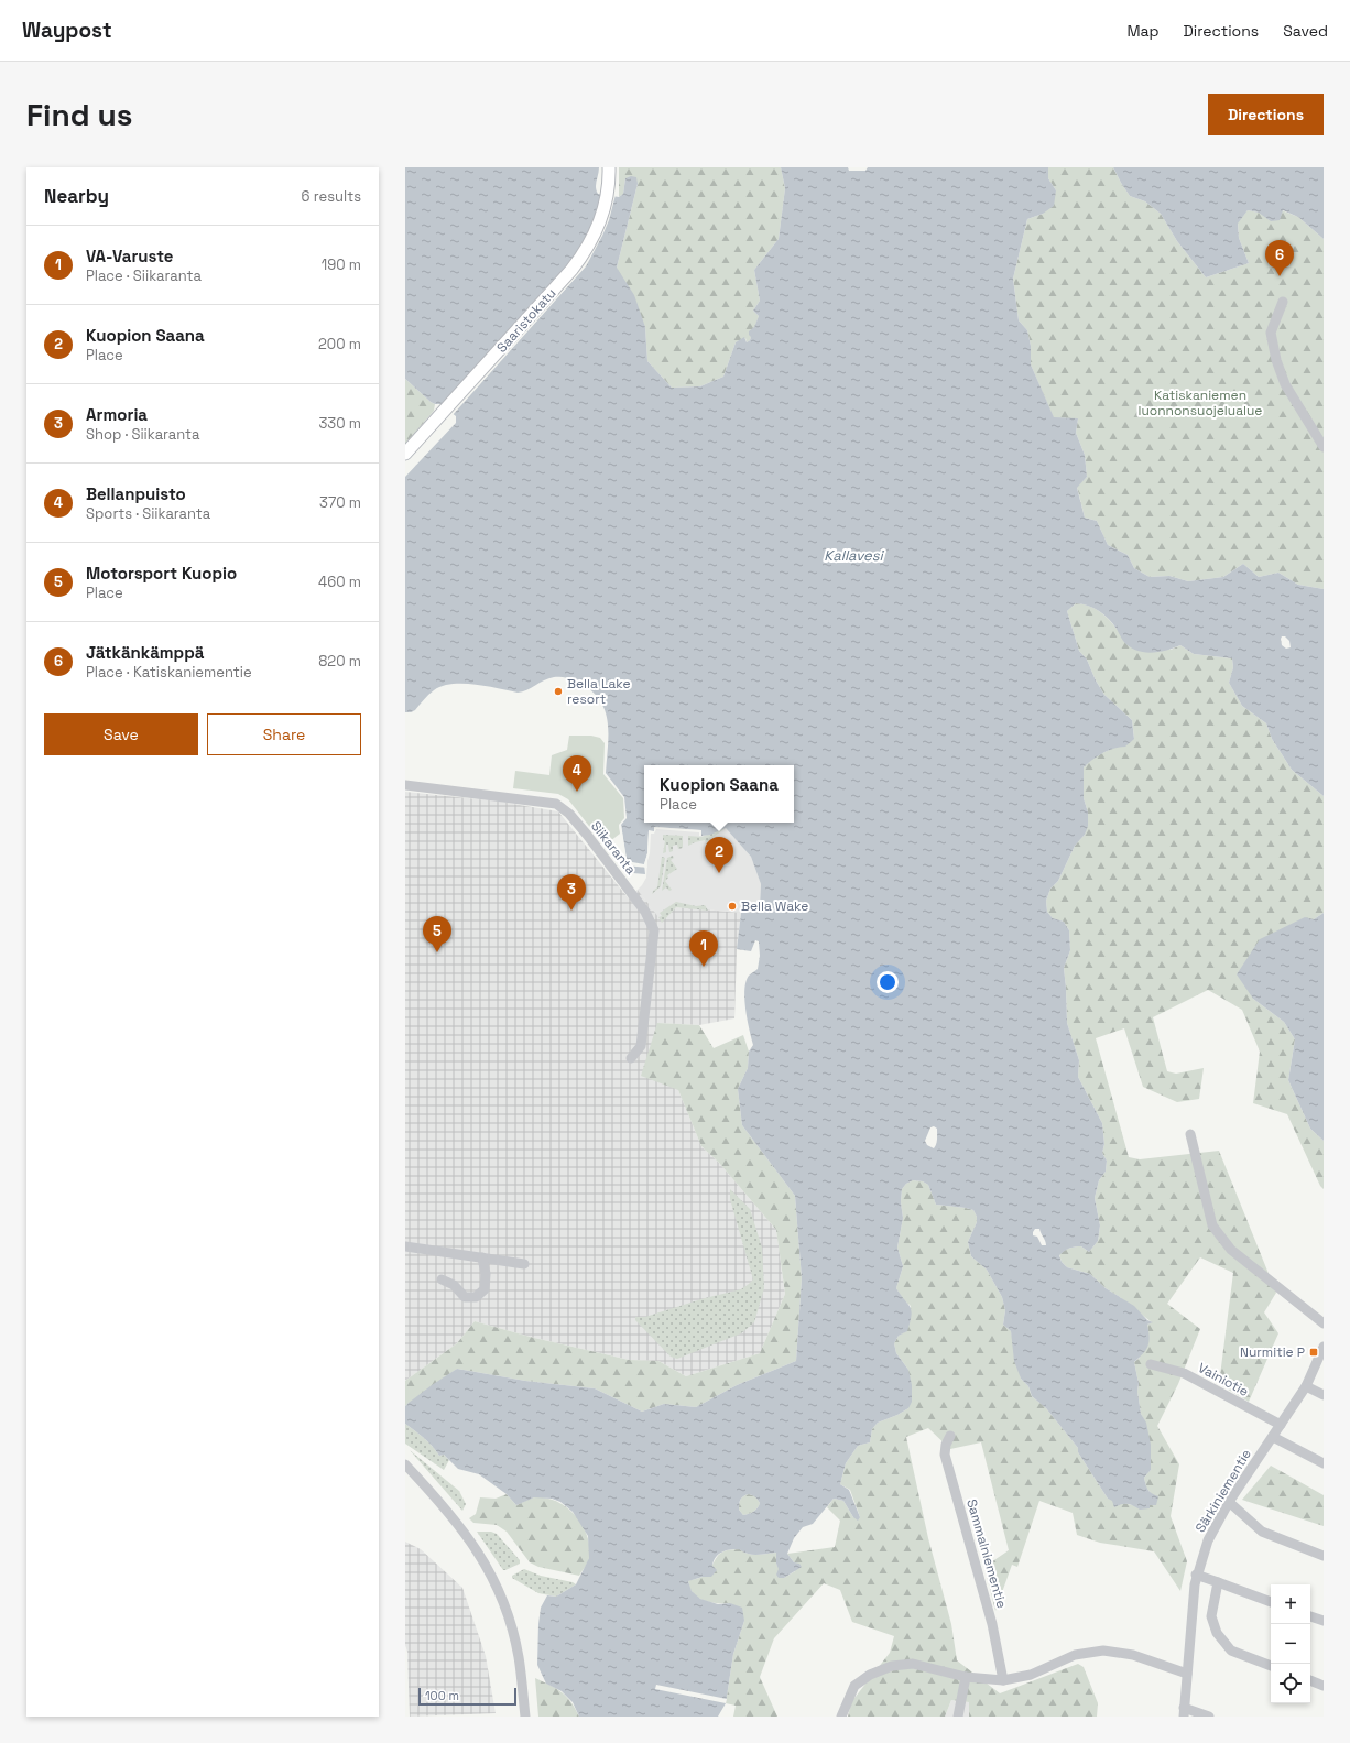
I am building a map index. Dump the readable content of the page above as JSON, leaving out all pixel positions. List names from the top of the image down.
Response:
{
  "streets": {
    "main road": ["Saaristokatu"],
    "street": [
      "Siikaranta",
      "Vainiotie",
      "Särkiniementie",
      "Sammalniementie"
    ]
  },
  "crossings": [
    ["Vainiotie", "Särkiniementie"]
  ],
  "water": ["Kallavesi"],
  "parks": ["Katiskaniemen luonnonsuojelualue"],
  "places": {
    "other": ["Bella Lake resort", "Bella Wake"],
    "transit": ["Nurmitie P"]
  },
  "scale_bar": "100 m",
  "page": {
    "header": "Waypost",
    "nav": ["Map", "Directions", "Saved"],
    "buttons": [
      "Directions",
      ["Save", "Share"]
    ],
    "title": "Find us",
    "heading": ["Nearby", "6 results"],
    "list": [
      {
        "mark": "1",
        "name": "VA-Varuste",
        "note": "Place · Siikaranta",
        "value": "190 m"
      },
      {
        "mark": "2",
        "name": "Kuopion Saana",
        "note": "Place",
        "value": "200 m"
      },
      {
        "mark": "3",
        "name": "Armoria",
        "note": "Shop · Siikaranta",
        "value": "330 m"
      },
      {
        "mark": "4",
        "name": "Bellanpuisto",
        "note": "Sports · Siikaranta",
        "value": "370 m"
      },
      {
        "mark": "5",
        "name": "Motorsport Kuopio",
        "note": "Place",
        "value": "460 m"
      },
      {
        "mark": "6",
        "name": "Jätkänkämppä",
        "note": "Place · Katiskaniementie",
        "value": "820 m"
      }
    ],
    "pins": [
      "6",
      "4",
      "2",
      "3",
      "5",
      "1"
    ],
    "popup": ["Kuopion Saana", "Place"],
    "map_buttons": ["+", "−"],
    "scale": "100 m"
  }
}
